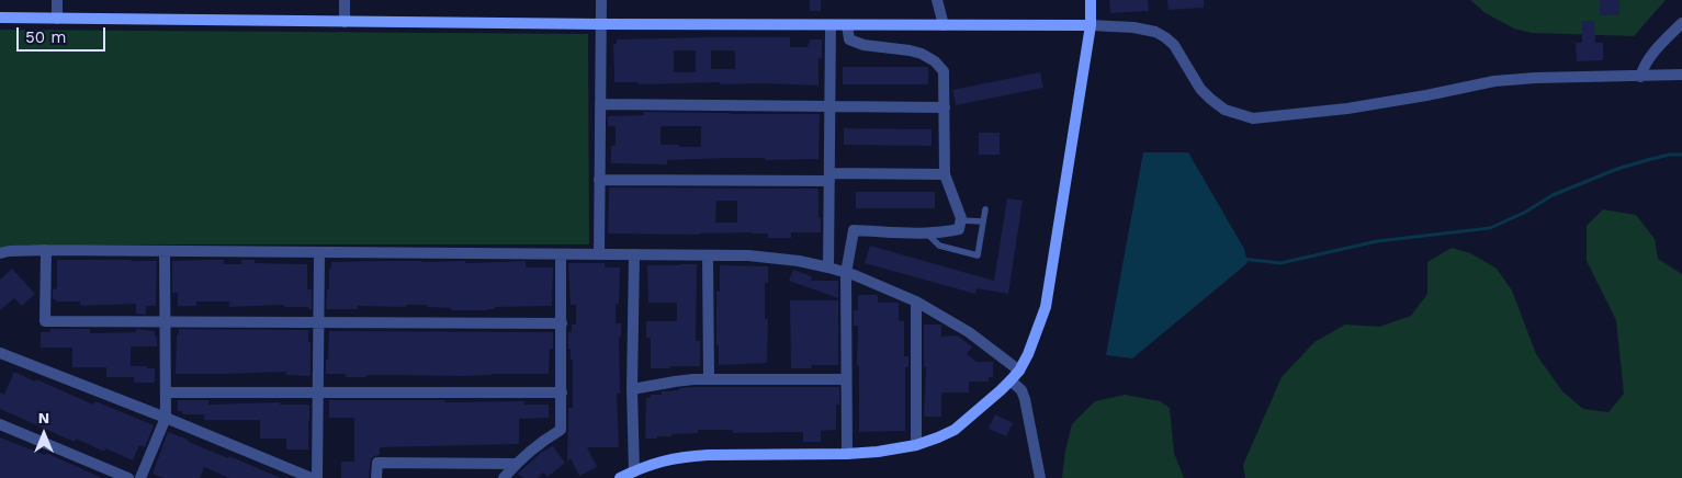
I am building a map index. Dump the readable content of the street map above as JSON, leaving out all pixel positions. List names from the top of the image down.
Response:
{
  "scale_bar": "50 m",
  "north": "top"
}
